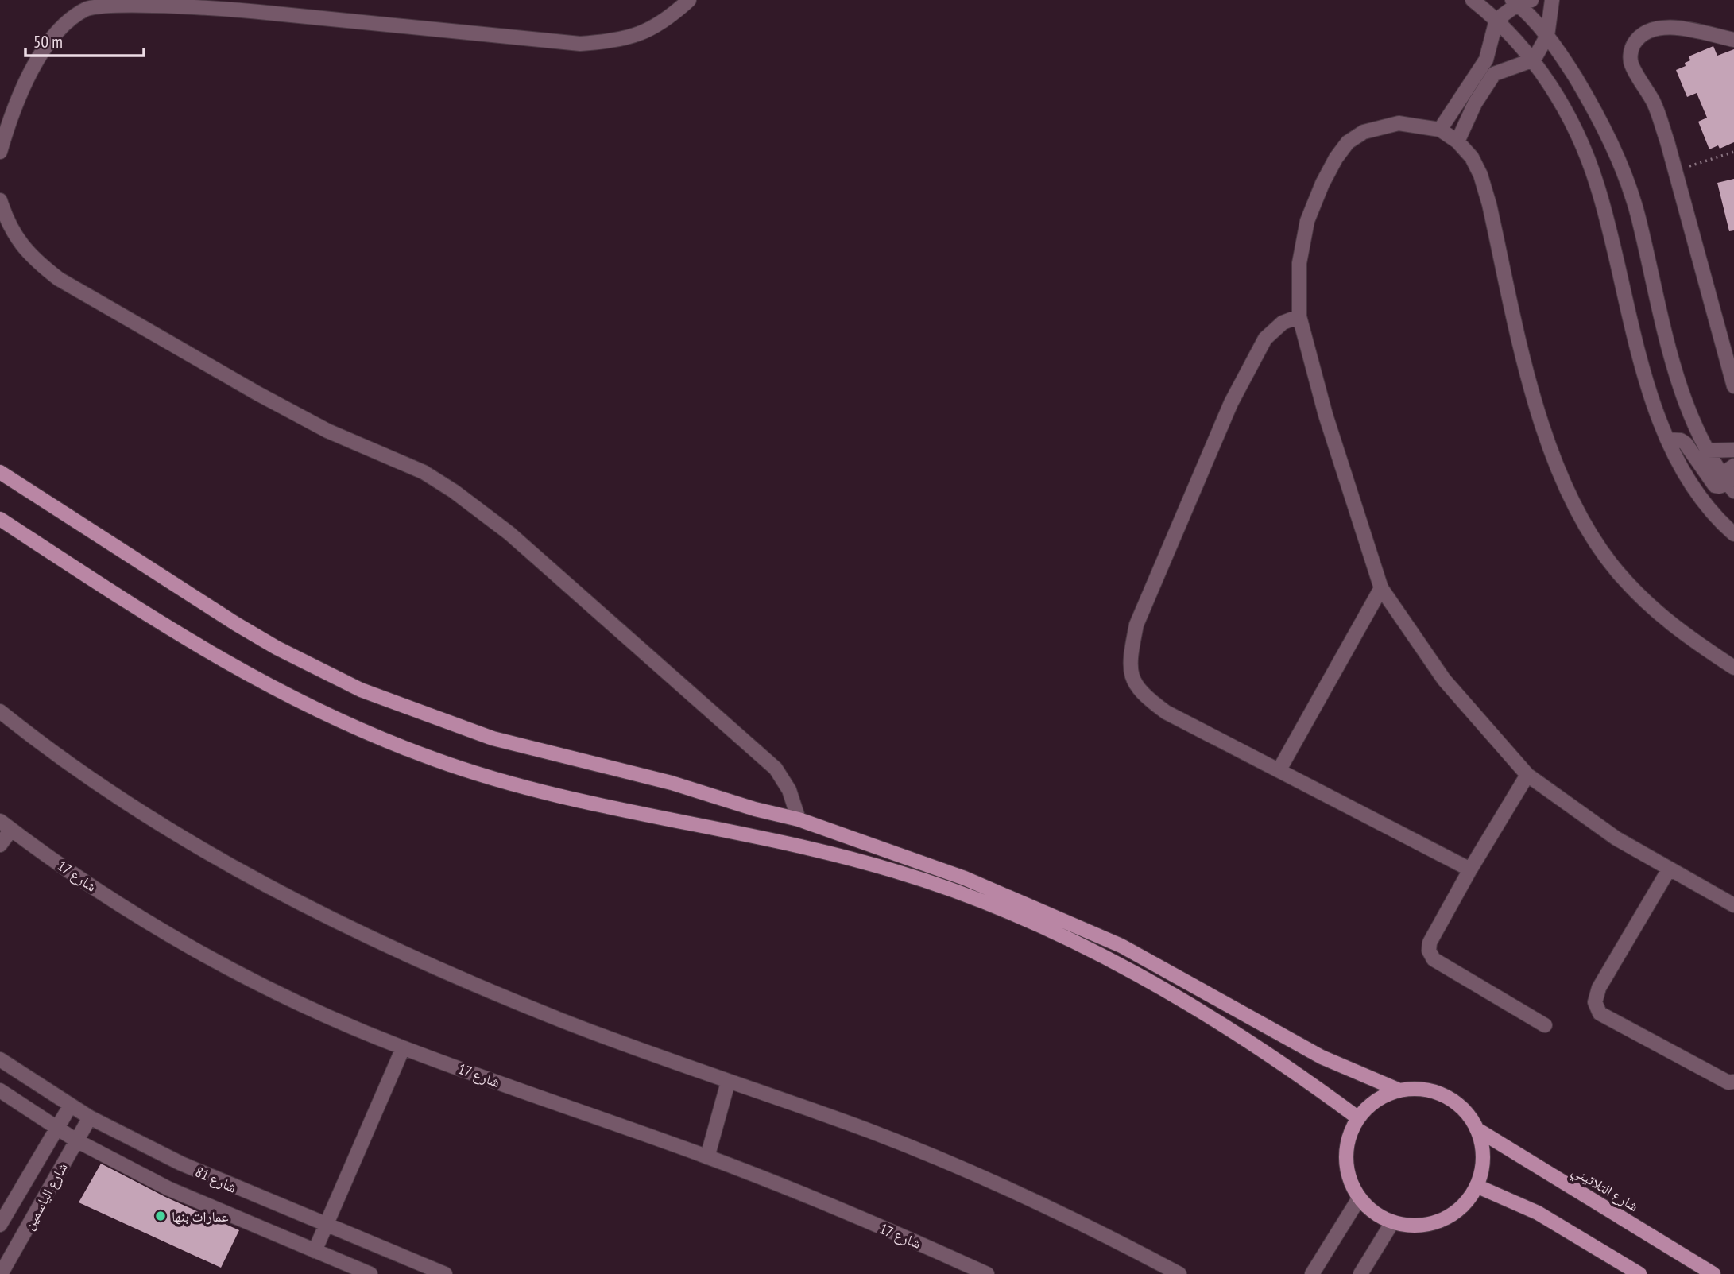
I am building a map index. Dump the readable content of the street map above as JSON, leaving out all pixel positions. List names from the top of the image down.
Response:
{
  "streets": {
    "main road": ["شارع التلاتيني"],
    "street": ["شارع 17", "شارع 81", "شارع الياسمين"]
  },
  "crossings": [
    ["شارع 81", "شارع الياسمين"]
  ],
  "places": ["عمارات بنها"],
  "scale_bar": "50 m"
}
